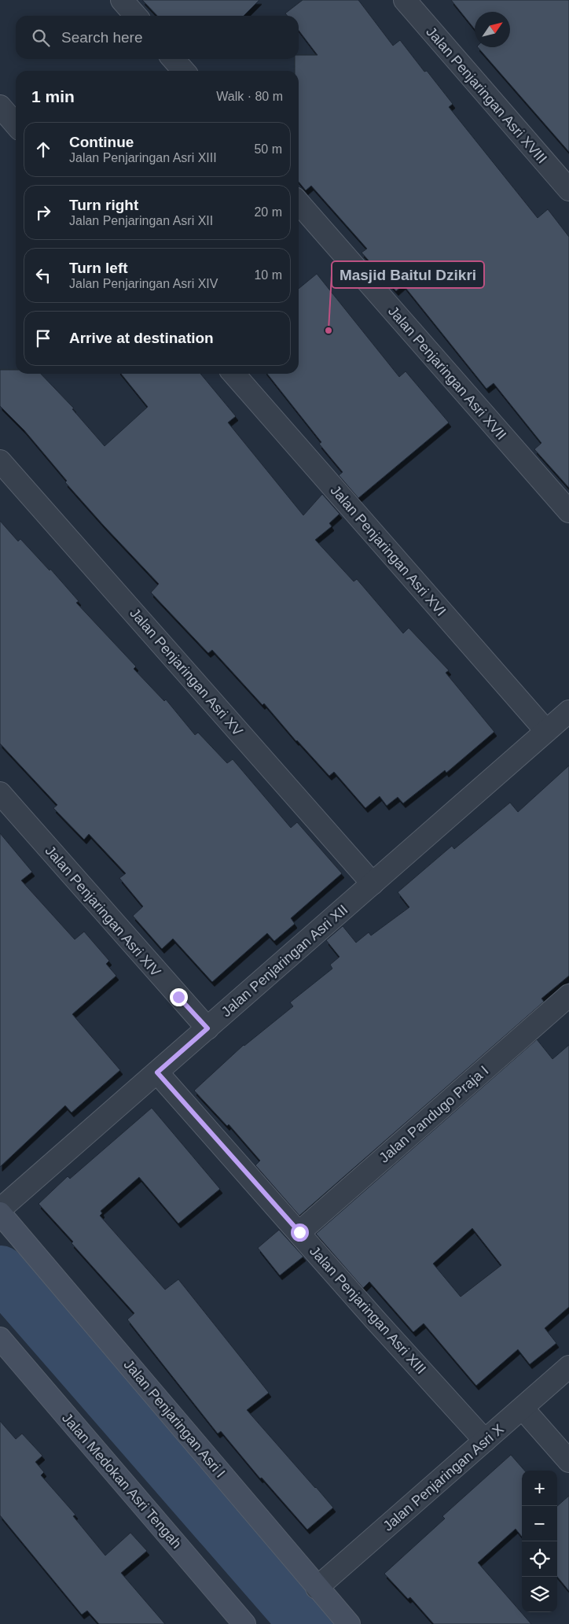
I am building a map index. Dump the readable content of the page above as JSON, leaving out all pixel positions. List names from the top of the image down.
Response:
{
  "streets": {
    "street": [
      "Jalan Penjaringan Asri XVIII",
      "Jalan Penjaringan Asri XVII",
      "Jalan Penjaringan Asri XVI",
      "Jalan Penjaringan Asri XV",
      "Jalan Penjaringan Asri XIV",
      "Jalan Penjaringan Asri XII",
      "Jalan Pandugo Praja I",
      "Jalan Penjaringan Asri XIII",
      "Jalan Penjaringan Asri I",
      "Jalan Penjaringan Asri X",
      "Jalan Medokan Asri Tengah"
    ]
  },
  "crossings": [
    ["Jalan Penjaringan Asri XVI", "Jalan Penjaringan Asri XII"],
    ["Jalan Penjaringan Asri XV", "Jalan Penjaringan Asri XII"],
    ["Jalan Penjaringan Asri XIV", "Jalan Penjaringan Asri XII"],
    ["Jalan Penjaringan Asri XII", "Jalan Penjaringan Asri XIII"],
    ["Jalan Pandugo Praja I", "Jalan Penjaringan Asri XIII"],
    ["Jalan Penjaringan Asri XIII", "Jalan Penjaringan Asri X"],
    ["Jalan Penjaringan Asri I", "Jalan Penjaringan Asri X"]
  ],
  "places": ["Masjid Baitul Dzikri"],
  "north": "top right",
  "page": {
    "search": "Search here",
    "heading": ["1 min", "Walk · 80 m"],
    "list": [
      ["Continue", "Jalan Penjaringan Asri XIII", "50 m"],
      ["Turn right", "Jalan Penjaringan Asri XII", "20 m"],
      ["Turn left", "Jalan Penjaringan Asri XIV", "10 m"],
      "Arrive at destination"
    ],
    "map_buttons": ["+", "−"]
  }
}
